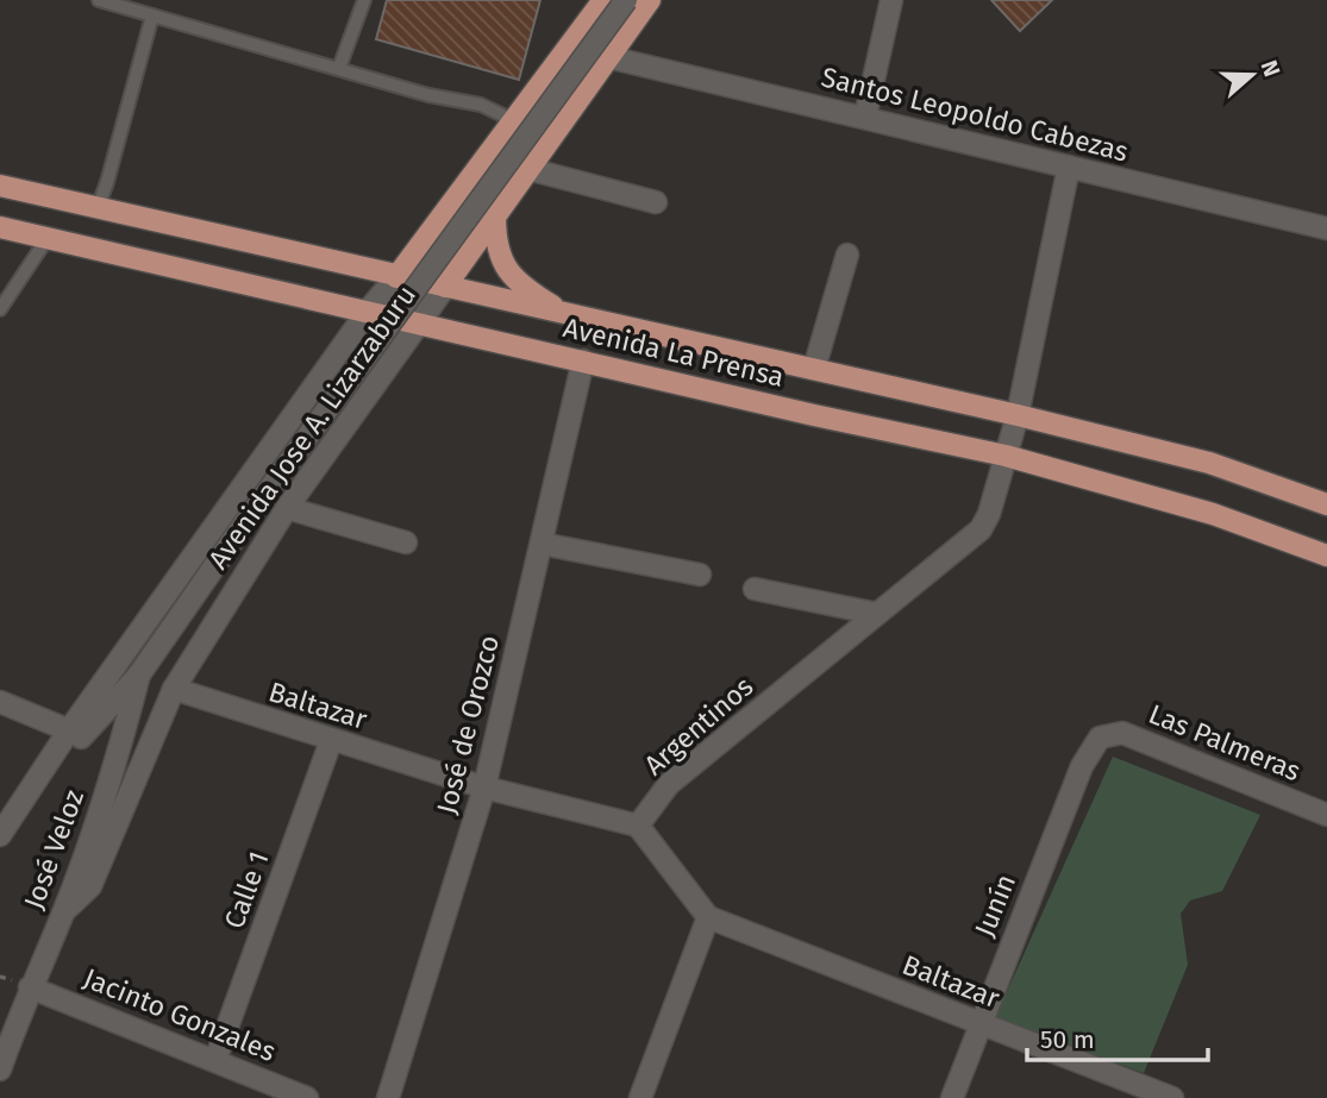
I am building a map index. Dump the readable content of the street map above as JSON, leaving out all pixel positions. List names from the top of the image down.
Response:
{
  "streets": {
    "main road": ["Avenida La Prensa", "Avenida Jose A. Lizarzaburu"],
    "street": [
      "Santos Leopoldo Cabezas",
      "Baltazar",
      "José de Orozco",
      "Argentinos",
      "Las Palmeras",
      "José Veloz",
      "Calle 1",
      "Junín",
      "Jacinto Gonzales"
    ]
  },
  "crossings": [
    ["Santos Leopoldo Cabezas", "Avenida Jose A. Lizarzaburu"],
    ["Avenida La Prensa", "Avenida Jose A. Lizarzaburu"],
    ["Avenida La Prensa", "José de Orozco"],
    ["Avenida La Prensa", "Argentinos"],
    ["Avenida Jose A. Lizarzaburu", "Baltazar"],
    ["Avenida Jose A. Lizarzaburu", "José Veloz"],
    ["Baltazar", "José de Orozco"],
    ["Baltazar", "Argentinos"],
    ["Baltazar", "Calle 1"],
    ["Baltazar", "Junín"],
    ["Las Palmeras", "Junín"],
    ["José Veloz", "Jacinto Gonzales"],
    ["Calle 1", "Jacinto Gonzales"]
  ],
  "scale_bar": "50 m",
  "north": "right"
}
